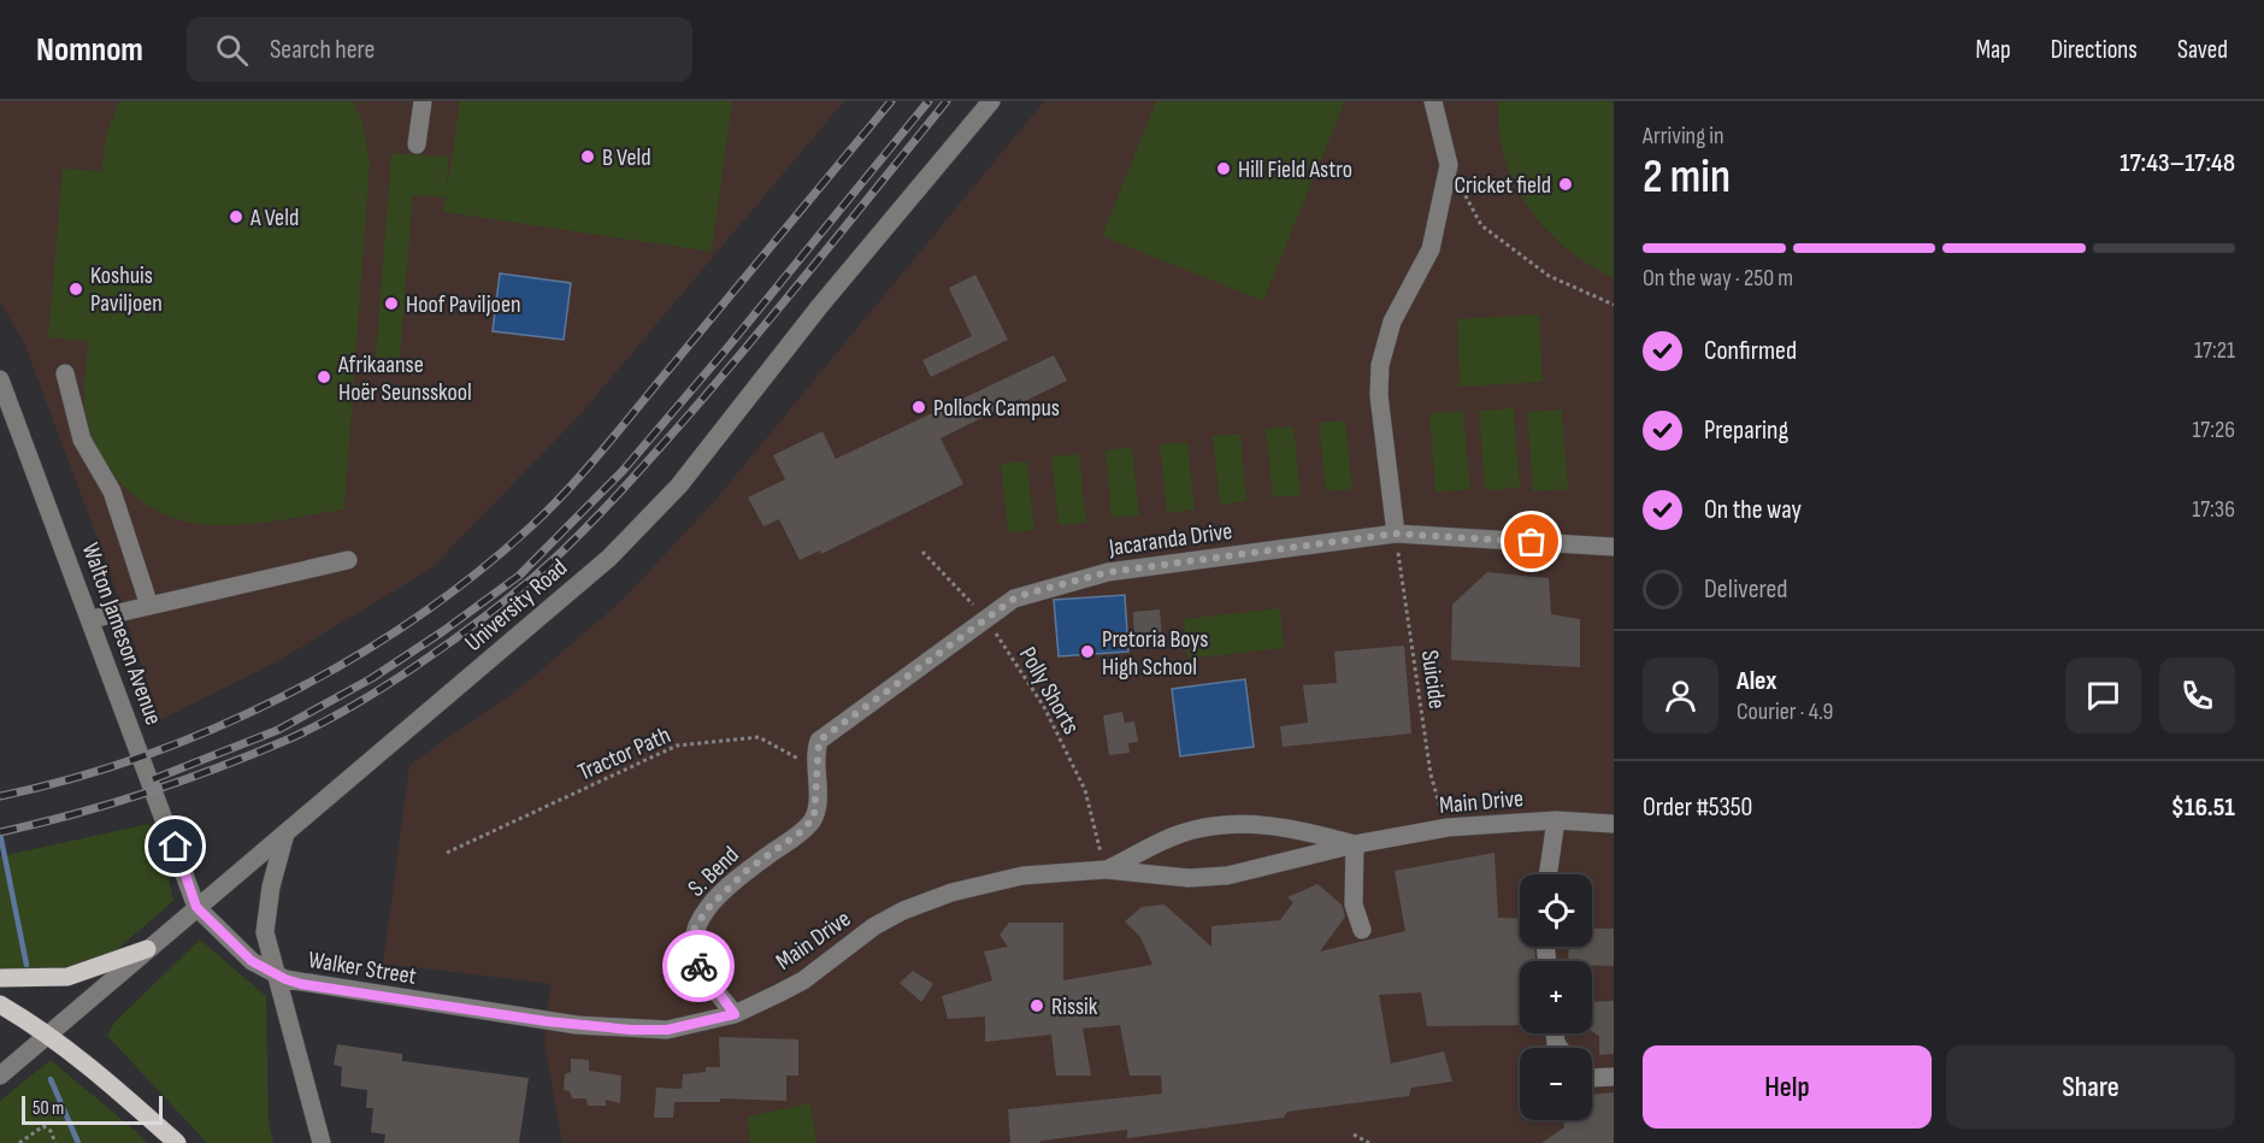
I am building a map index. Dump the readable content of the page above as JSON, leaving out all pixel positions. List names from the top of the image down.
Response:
{
  "streets": {
    "street": [
      "Jacaranda Drive",
      "University Road",
      "Walton Jameson Avenue",
      "Main Drive",
      "S. Bend",
      "Walker Street"
    ],
    "path": ["Suicide", "Polly Shorts", "Tractor Path"]
  },
  "crossings": [
    ["Jacaranda Drive", "Suicide"],
    ["Jacaranda Drive", "Polly Shorts"],
    ["Jacaranda Drive", "Tractor Path"],
    ["Jacaranda Drive", "S. Bend"],
    ["University Road", "Walton Jameson Avenue"],
    ["University Road", "Walker Street"],
    ["Walton Jameson Avenue", "Walker Street"],
    ["Suicide", "Main Drive"],
    ["Polly Shorts", "Main Drive"],
    ["Tractor Path", "S. Bend"],
    ["Main Drive", "S. Bend"],
    ["Main Drive", "Walker Street"]
  ],
  "places": [
    "B Veld",
    "Hill Field Astro",
    "Cricket field",
    "A Veld",
    "Koshuis Paviljoen",
    "Hoof Paviljoen",
    "Afrikaanse Hoër Seunsskool",
    "Pollock Campus",
    "Pretoria Boys High School",
    "Rissik"
  ],
  "scale_bar": "50 m",
  "page": {
    "header": "Nomnom",
    "search": "Search here",
    "nav": ["Map", "Directions", "Saved"],
    "heading": ["2 min", "Arriving in", "17:43–17:48"],
    "panel": [
      "Alex",
      "Courier · 4.9",
      "Order #5350",
      "$16.51"
    ],
    "bar": "On the way · 250 m",
    "list": [
      ["Confirmed", "17:21"],
      ["Preparing", "17:26"],
      ["On the way", "17:36"],
      "Delivered"
    ],
    "map_buttons": ["+", "−"],
    "buttons": ["Help", "Share"],
    "scale": "50 m"
  }
}
